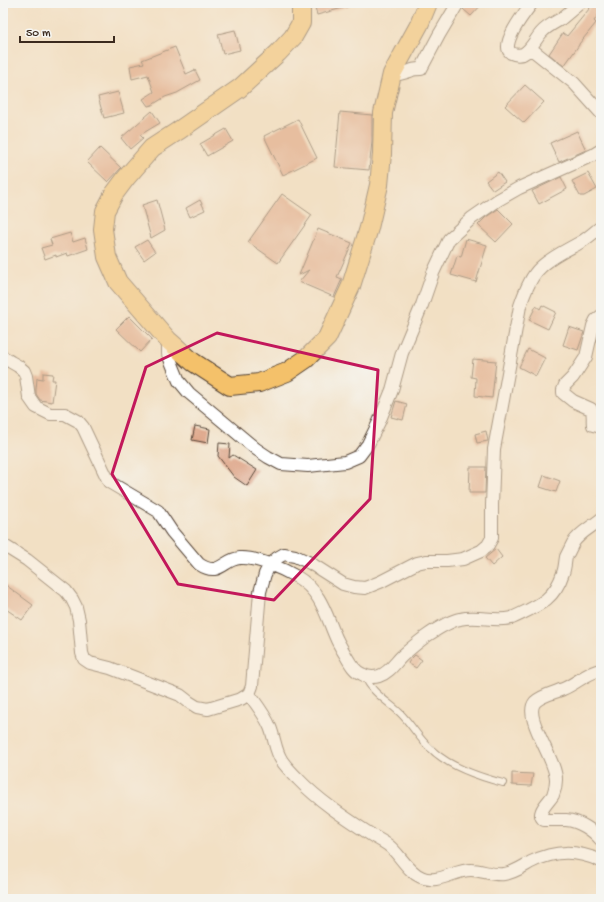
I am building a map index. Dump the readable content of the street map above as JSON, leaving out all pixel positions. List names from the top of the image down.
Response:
{
  "scale_bar": "50 m"
}
